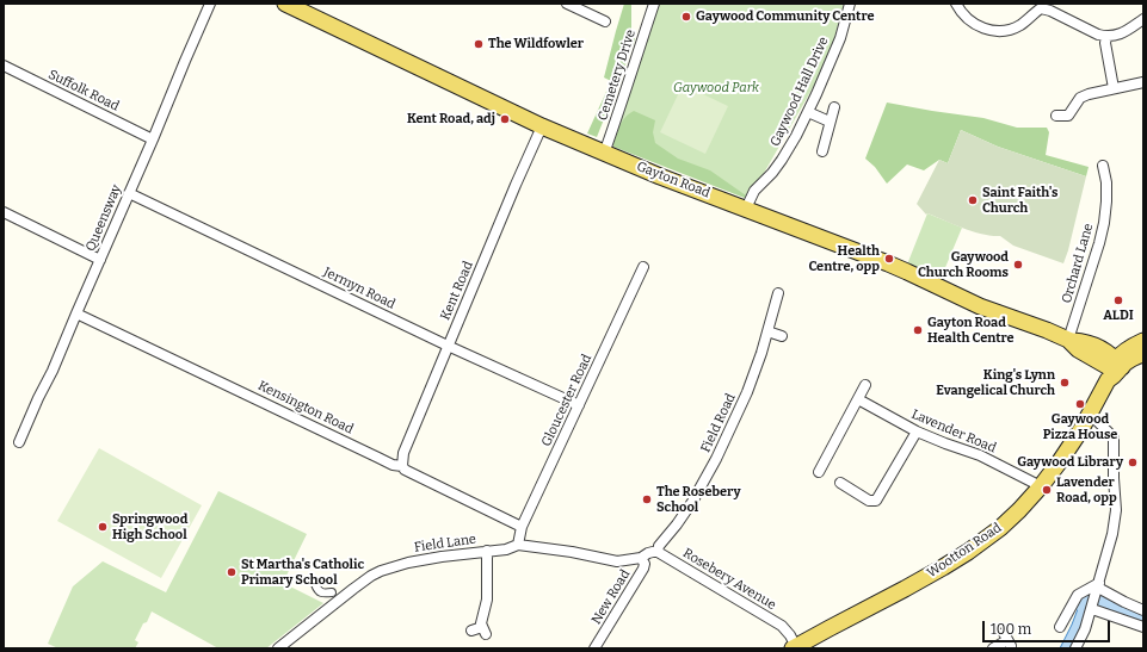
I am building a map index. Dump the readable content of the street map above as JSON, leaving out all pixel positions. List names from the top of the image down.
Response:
{
  "streets": {
    "main road": ["Gayton Road", "Wootton Road"],
    "street": [
      "Cemetery Drive",
      "Suffolk Road",
      "Gaywood Hall Drive",
      "Queensway",
      "Orchard Lane",
      "Jermyn Road",
      "Kent Road",
      "Gloucester Road",
      "Kensington Road",
      "Field Road",
      "Lavender Road",
      "Field Lane",
      "Rosebery Avenue",
      "New Road"
    ]
  },
  "crossings": [
    ["Cemetery Drive", "Gayton Road"],
    ["Suffolk Road", "Queensway"],
    ["Gaywood Hall Drive", "Gayton Road"],
    ["Gayton Road", "Orchard Lane"],
    ["Gayton Road", "Kent Road"],
    ["Gayton Road", "Wootton Road"],
    ["Queensway", "Jermyn Road"],
    ["Queensway", "Kensington Road"],
    ["Jermyn Road", "Kent Road"],
    ["Jermyn Road", "Gloucester Road"],
    ["Kent Road", "Kensington Road"],
    ["Gloucester Road", "Kensington Road"],
    ["Gloucester Road", "Field Lane"],
    ["Field Road", "Rosebery Avenue"],
    ["Lavender Road", "Wootton Road"],
    ["Field Lane", "New Road"],
    ["Wootton Road", "Rosebery Avenue"]
  ],
  "parks": ["Gaywood Park"],
  "places": [
    "Gaywood Community Centre",
    "The Wildfowler",
    "Kent Road, adj",
    "Saint Faith's Church",
    "Health Centre, opp",
    "Gaywood Church Rooms",
    "ALDI",
    "Gayton Road Health Centre",
    "King's Lynn Evangelical Church",
    "Gaywood Pizza House",
    "Gaywood Library",
    "Lavender Road, opp",
    "The Rosebery School",
    "Springwood High School",
    "St Martha's Catholic Primary School"
  ],
  "scale_bar": "100 m"
}
